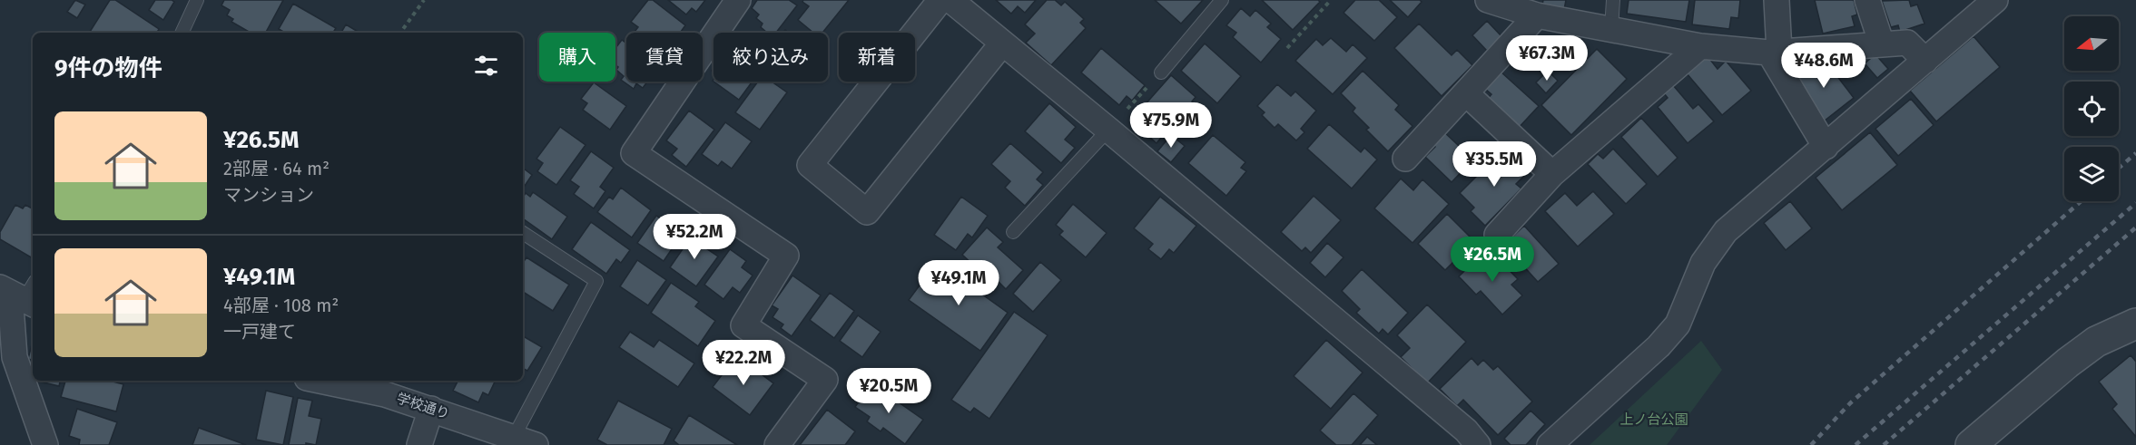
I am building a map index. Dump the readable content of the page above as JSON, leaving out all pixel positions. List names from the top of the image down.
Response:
{
  "streets": {
    "street": ["学校通り"]
  },
  "parks": ["上ノ台公園"],
  "north": "left",
  "page": {
    "chip": [
      "購入",
      "賃貸",
      "絞り込み",
      "新着"
    ],
    "heading": "9件の物件",
    "price": [
      "¥67.3M",
      "¥48.6M",
      "¥75.9M",
      "¥35.5M",
      "¥52.2M",
      "¥26.5M",
      "¥49.1M",
      "¥22.2M",
      "¥20.5M"
    ],
    "list": [
      {
        "name": "¥26.5M",
        "note": "2部屋 · 64 m² · マンション"
      },
      {
        "name": "¥49.1M",
        "note": "4部屋 · 108 m² · 一戸建て"
      }
    ]
  }
}
